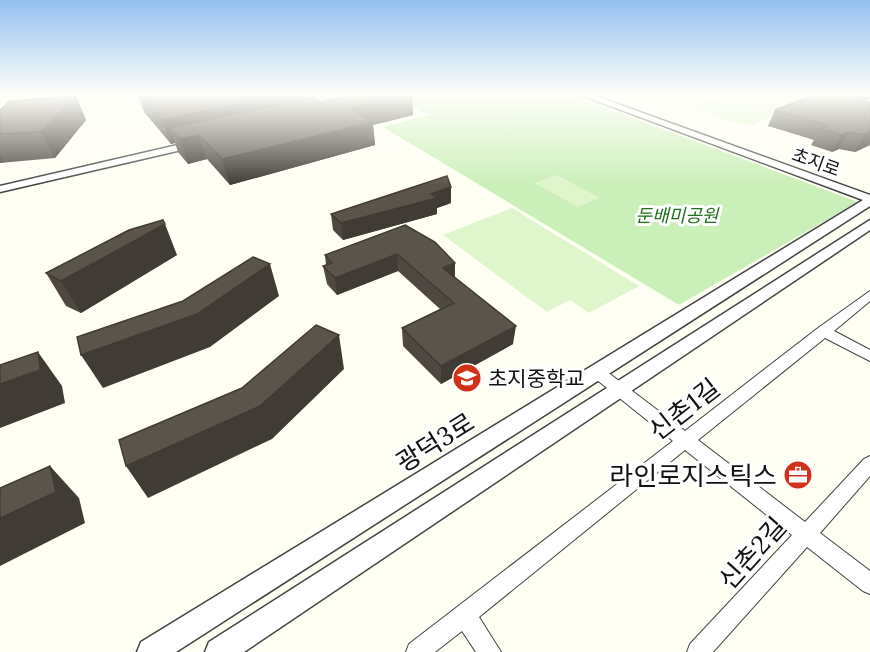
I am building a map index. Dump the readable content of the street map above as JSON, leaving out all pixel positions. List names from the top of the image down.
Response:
{
  "streets": {
    "street": [
      "초지로",
      "신촌1길",
      "광덕3로",
      "신촌2길"
    ]
  },
  "crossings": [
    ["초지로", "광덕3로"]
  ],
  "parks": ["둔배미공원"],
  "places": {
    "school or university": ["초지중학교"],
    "office": ["라인로지스틱스"]
  }
}
